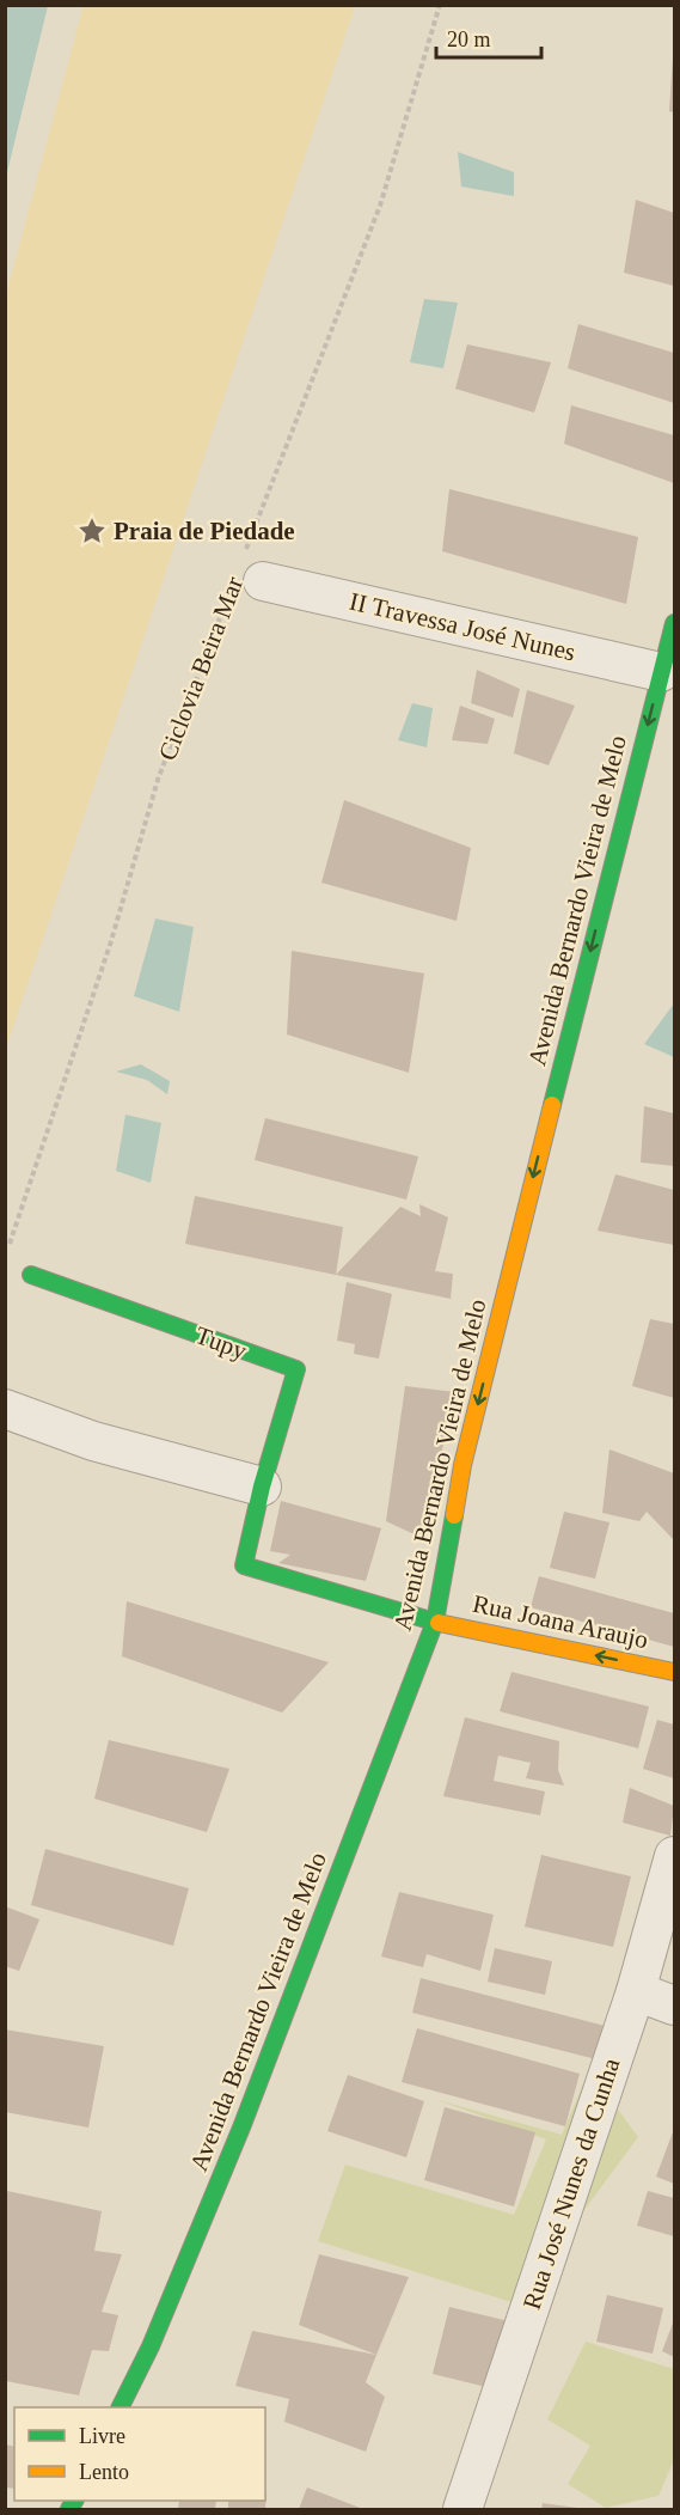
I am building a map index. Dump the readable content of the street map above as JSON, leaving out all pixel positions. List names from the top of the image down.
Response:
{
  "streets": {
    "main road": ["Avenida Bernardo Vieira de Melo", "Tupy", "Rua Joana Araujo"],
    "street": ["II Travessa José Nunes", "Rua José Nunes da Cunha"],
    "path": ["Ciclovia Beira Mar"]
  },
  "crossings": [
    ["II Travessa José Nunes", "Ciclovia Beira Mar"],
    ["II Travessa José Nunes", "Avenida Bernardo Vieira de Melo"],
    ["Avenida Bernardo Vieira de Melo", "Tupy"],
    ["Avenida Bernardo Vieira de Melo", "Rua Joana Araujo"],
    ["Tupy", "Rua Joana Araujo"]
  ],
  "one_way": ["Avenida Bernardo Vieira de Melo", "Rua Joana Araujo"],
  "places": {
    "place": ["Praia de Piedade"]
  },
  "legend": ["Livre", "Lento"],
  "scale_bar": "20 m"
}
